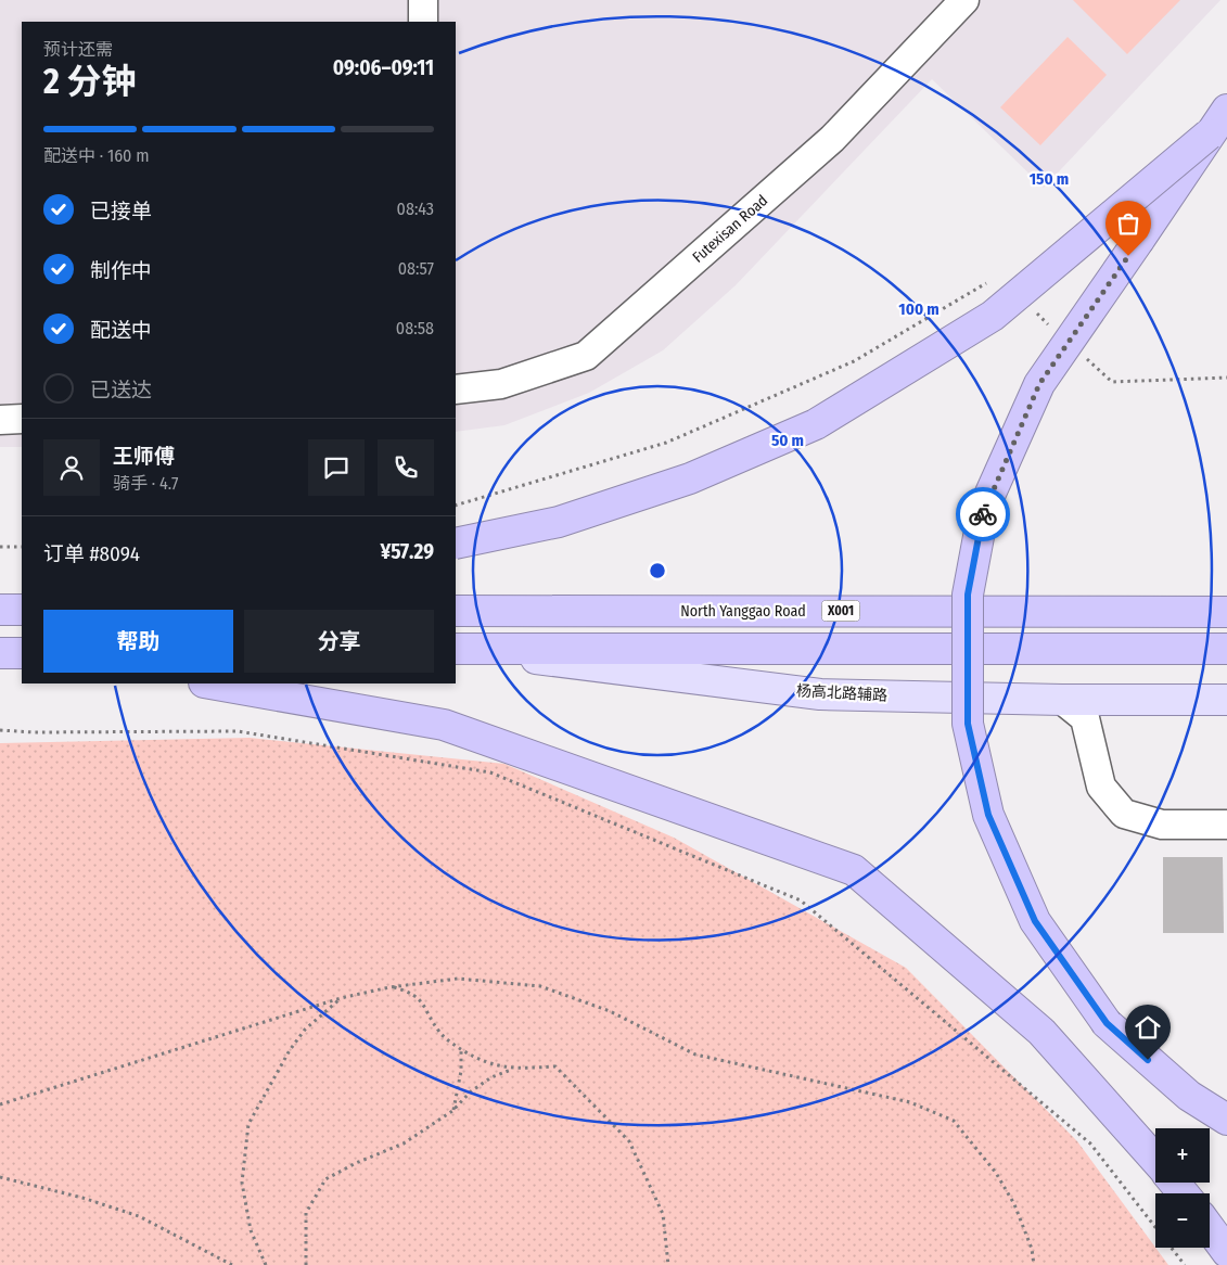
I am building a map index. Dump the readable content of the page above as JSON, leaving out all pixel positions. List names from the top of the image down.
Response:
{
  "streets": {
    "highway": ["North Yanggao Road", "X001"],
    "main road": ["杨高北路辅路"],
    "street": ["Futexisan Road"]
  },
  "page": {
    "heading": ["2 分钟", "预计还需", "09:06–09:11"],
    "panel": [
      "王师傅",
      "骑手 · 4.7",
      "订单 #8094",
      "¥57.29"
    ],
    "bar": "配送中 · 160 m",
    "list": [
      ["已接单", "08:43"],
      ["制作中", "08:57"],
      ["配送中", "08:58"],
      "已送达"
    ],
    "buttons": ["帮助", "分享"],
    "map_buttons": ["+", "−"]
  },
  "rings": ["150 m", "100 m", "50 m"]
}
